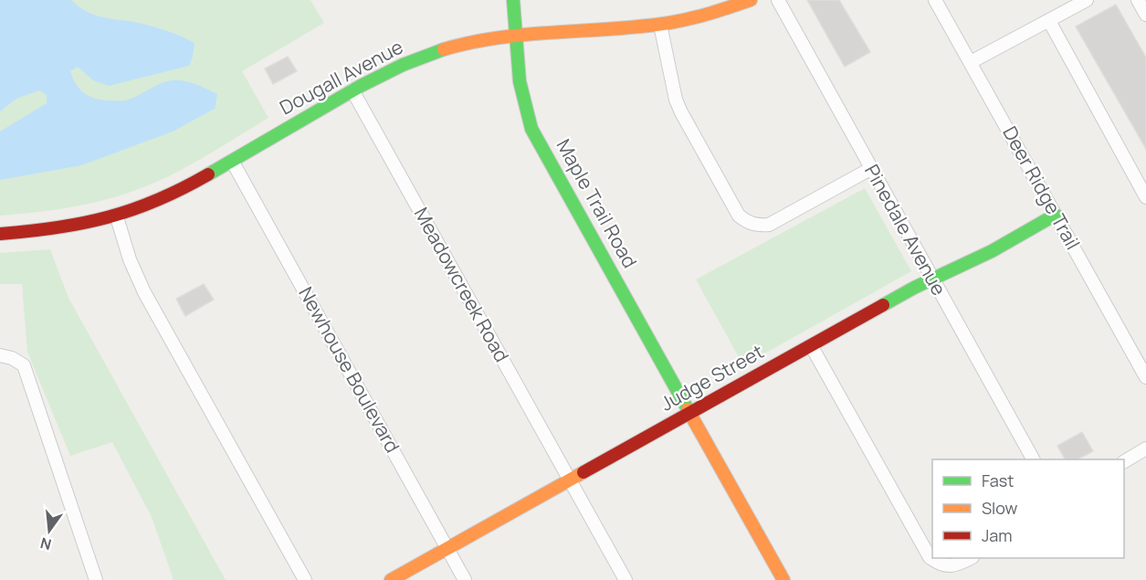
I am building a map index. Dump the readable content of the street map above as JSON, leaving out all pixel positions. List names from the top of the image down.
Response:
{
  "streets": {
    "street": [
      "Dougall Avenue",
      "Deer Ridge Trail",
      "Maple Trail Road",
      "Pinedale Avenue",
      "Meadowcreek Road",
      "Newhouse Boulevard",
      "Judge Street"
    ]
  },
  "crossings": [
    ["Dougall Avenue", "Maple Trail Road"],
    ["Dougall Avenue", "Meadowcreek Road"],
    ["Dougall Avenue", "Newhouse Boulevard"],
    ["Deer Ridge Trail", "Judge Street"],
    ["Maple Trail Road", "Judge Street"],
    ["Pinedale Avenue", "Judge Street"],
    ["Meadowcreek Road", "Judge Street"],
    ["Newhouse Boulevard", "Judge Street"]
  ],
  "legend": ["Fast", "Slow", "Jam"],
  "north": "bottom"
}
